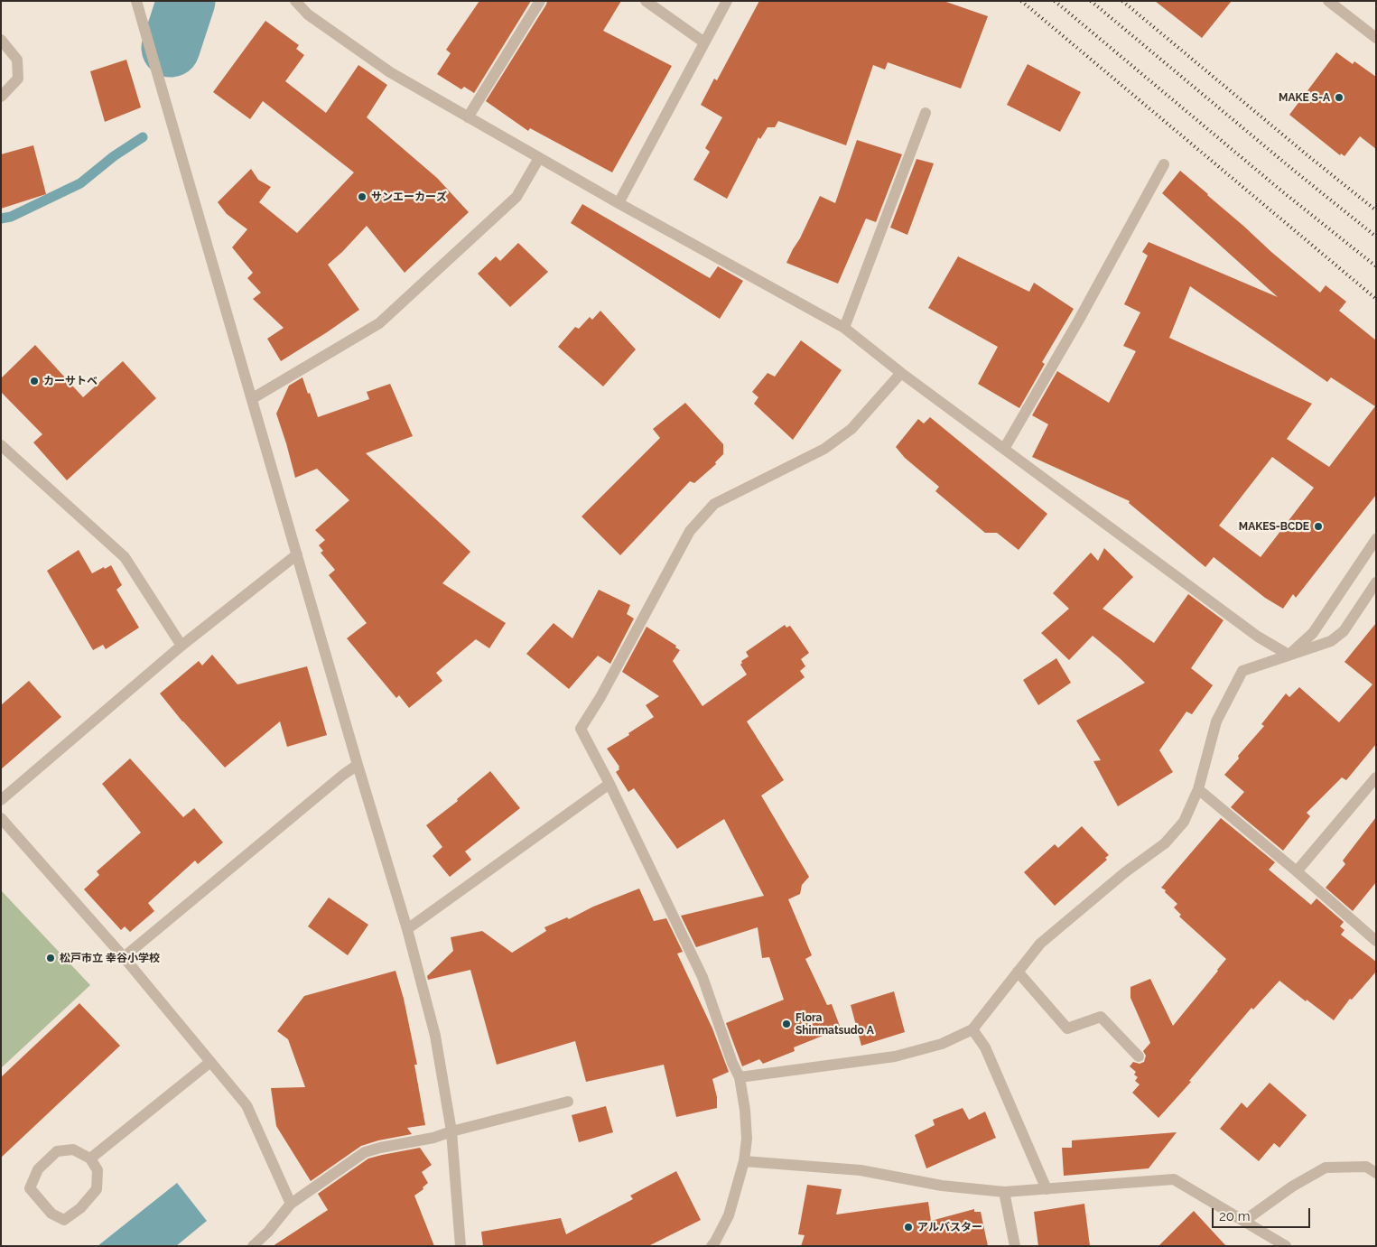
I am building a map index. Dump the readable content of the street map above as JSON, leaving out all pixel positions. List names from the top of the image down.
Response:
{
  "places": [
    "MAKE S-A",
    "サンエーカーズ",
    "カーサトベ",
    "MAKES-BCDE",
    "松戸市立 幸谷小学校",
    "Flora Shinmatsudo A",
    "アルバスター"
  ],
  "scale_bar": "20 m"
}
